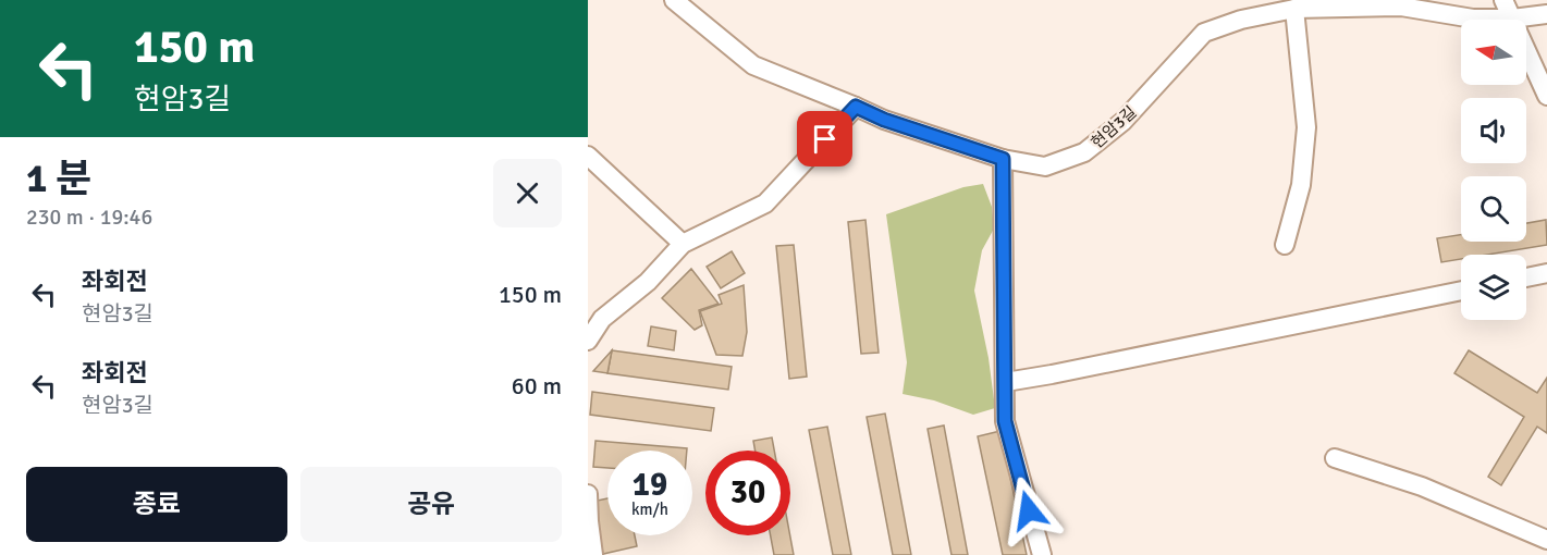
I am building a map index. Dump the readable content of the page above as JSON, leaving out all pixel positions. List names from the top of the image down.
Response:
{
  "streets": {
    "street": ["현암3길"]
  },
  "north": "left",
  "page": {
    "turn": ["150 m", "현암3길"],
    "heading": ["1 분", "230 m · 19:46"],
    "list": [
      {
        "name": "좌회전",
        "note": "현암3길",
        "value": "150 m"
      },
      {
        "name": "좌회전",
        "note": "현암3길",
        "value": "60 m"
      }
    ],
    "speed": "19 km/h",
    "limit": "30",
    "buttons": ["종료", "공유"]
  }
}
